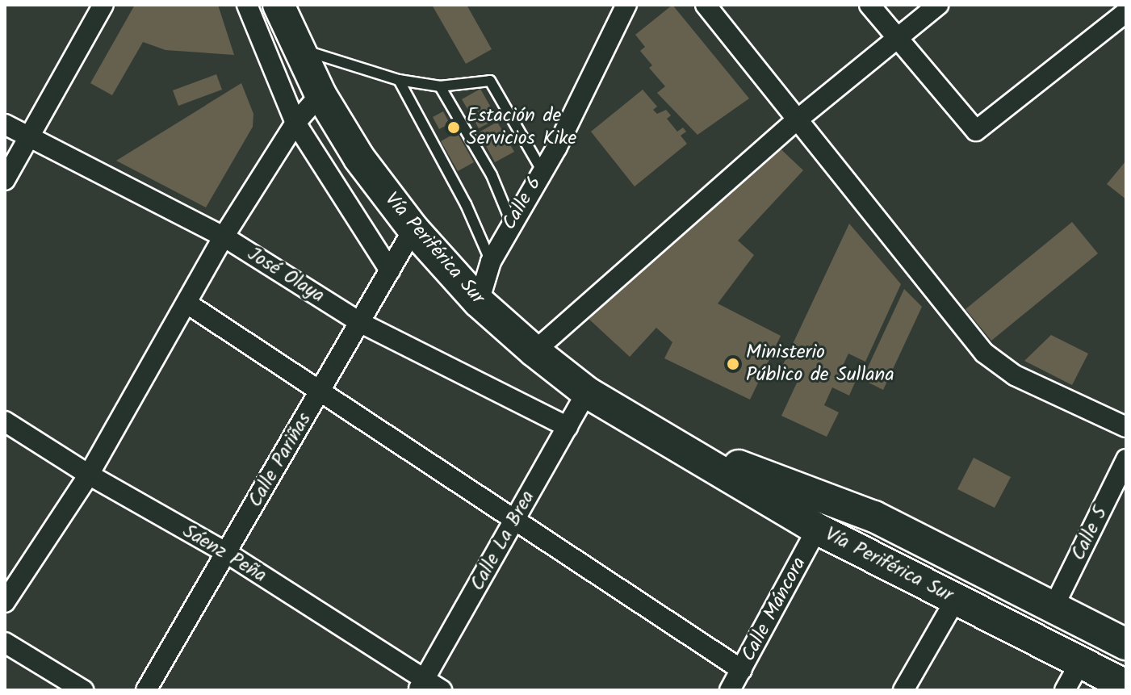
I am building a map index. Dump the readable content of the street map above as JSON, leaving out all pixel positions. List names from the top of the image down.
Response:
{
  "streets": {
    "highway": ["Vía Periférica Sur"],
    "street": [
      "Calle 6",
      "José Olaya",
      "Calle Pariñas",
      "Calle 5",
      "Calle La Brea",
      "Sáenz Peña",
      "Calle Máncora"
    ]
  },
  "crossings": [
    ["Calle 6", "Vía Periférica Sur"],
    ["Vía Periférica Sur", "Calle Pariñas"],
    ["Vía Periférica Sur", "Calle 5"],
    ["Vía Periférica Sur", "Calle La Brea"],
    ["Vía Periférica Sur", "Calle Máncora"],
    ["José Olaya", "Calle Pariñas"],
    ["José Olaya", "Calle La Brea"],
    ["Calle Pariñas", "Sáenz Peña"],
    ["Calle La Brea", "Sáenz Peña"]
  ],
  "places": ["Estación de Servicios Kike", "Ministerio Público de Sullana"]
}
